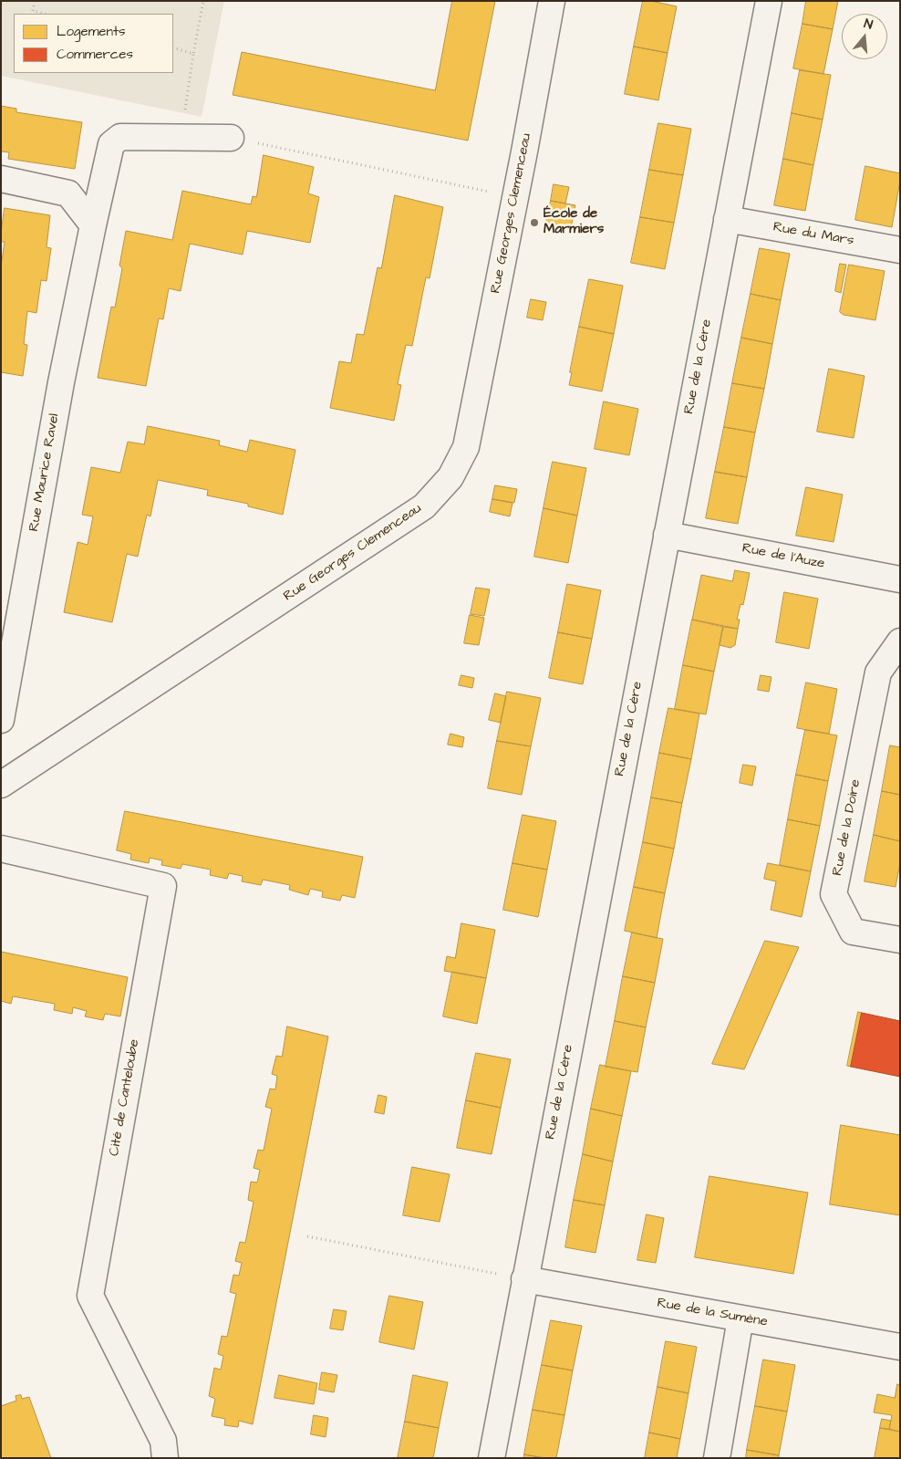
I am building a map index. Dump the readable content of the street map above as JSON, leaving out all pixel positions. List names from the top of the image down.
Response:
{
  "streets": {
    "street": [
      "Rue Georges Clemenceau",
      "Rue du Mars",
      "Rue de la Cère",
      "Rue Maurice Ravel",
      "Rue de l'Auze",
      "Rue de la Doire",
      "Cité de Canteloube",
      "Rue de la Sumène"
    ]
  },
  "crossings": [
    ["Rue du Mars", "Rue de la Cère"],
    ["Rue de la Cère", "Rue de l'Auze"],
    ["Rue de la Cère", "Rue de la Sumène"]
  ],
  "places": ["École de Marmiers"],
  "legend": ["Logements", "Commerces"],
  "north": "top"
}
